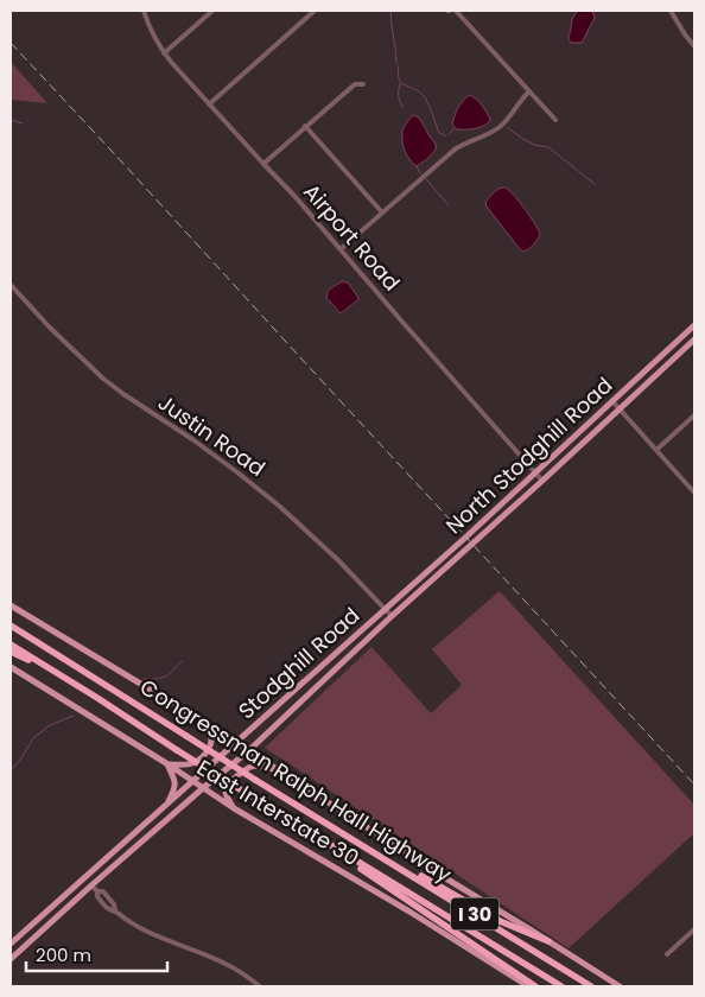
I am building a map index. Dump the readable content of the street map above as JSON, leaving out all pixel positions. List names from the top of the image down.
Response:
{
  "streets": {
    "highway": ["Congressman Ralph Hall Highway", "I 30"],
    "main road": ["North Stodghill Road", "Stodghill Road", "East Interstate 30"],
    "street": ["Airport Road", "Justin Road"]
  },
  "crossings": [
    ["Airport Road", "North Stodghill Road"],
    ["Justin Road", "North Stodghill Road"],
    ["Justin Road", "Stodghill Road"],
    ["North Stodghill Road", "Stodghill Road"],
    ["Stodghill Road", "East Interstate 30"]
  ],
  "scale_bar": "200 m"
}
